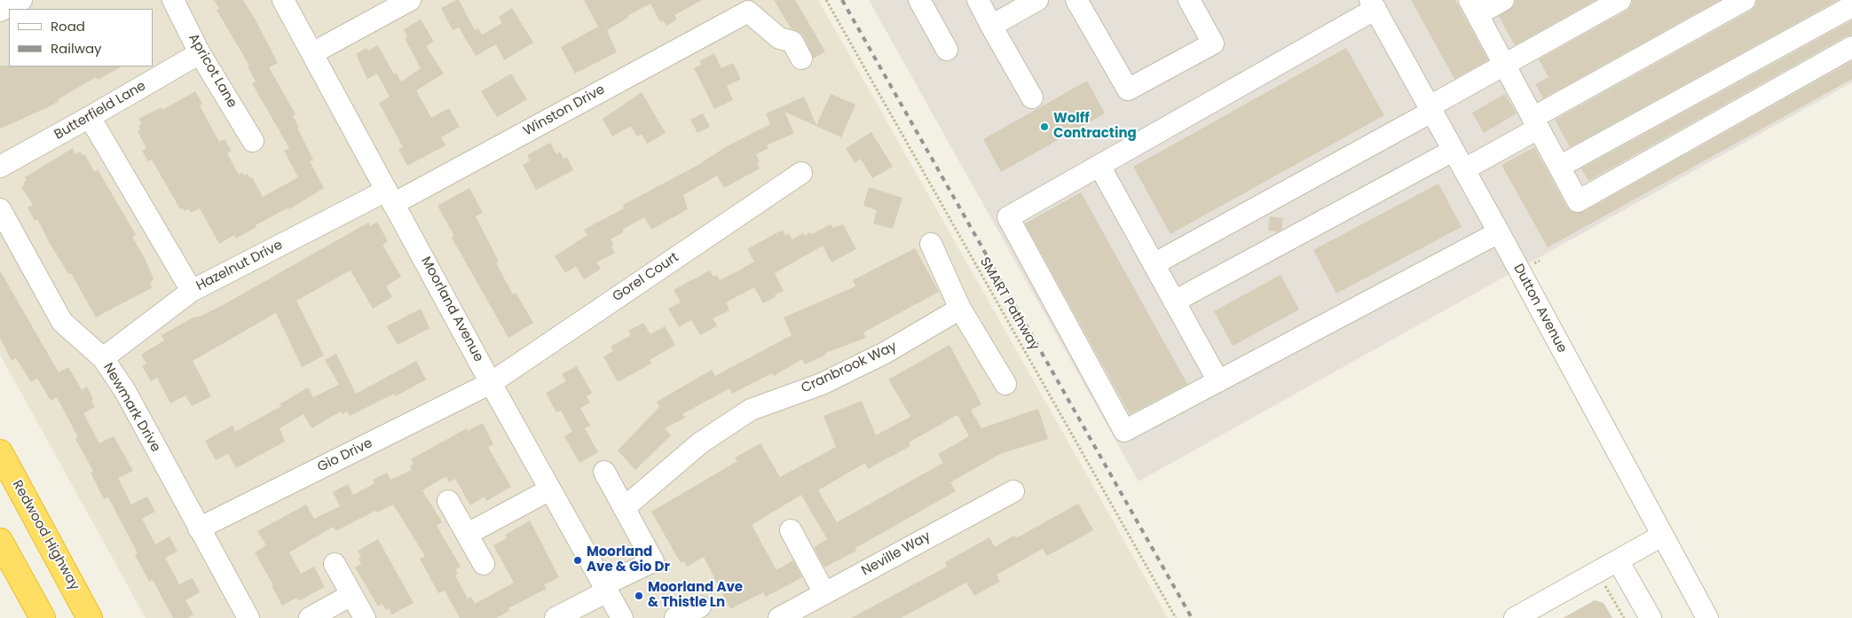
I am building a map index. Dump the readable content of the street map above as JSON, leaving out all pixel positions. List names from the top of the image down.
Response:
{
  "streets": {
    "highway": ["Redwood Highway"],
    "street": [
      "Apricot Lane",
      "Butterfield Lane",
      "Winston Drive",
      "Hazelnut Drive",
      "Gorel Court",
      "Dutton Avenue",
      "Moorland Avenue",
      "Cranbrook Way",
      "Newmark Drive",
      "Gio Drive",
      "Neville Way"
    ],
    "path": ["SMART Pathway"]
  },
  "crossings": [
    ["Apricot Lane", "Butterfield Lane"],
    ["Winston Drive", "Hazelnut Drive"],
    ["Winston Drive", "Moorland Avenue"],
    ["Hazelnut Drive", "Moorland Avenue"],
    ["Hazelnut Drive", "Newmark Drive"],
    ["Gorel Court", "Moorland Avenue"],
    ["Gorel Court", "Gio Drive"],
    ["Moorland Avenue", "Gio Drive"],
    ["Newmark Drive", "Gio Drive"]
  ],
  "places": ["Wolff Contracting", "Moorland Ave & Gio Dr", "Moorland Ave & Thistle Ln"],
  "legend": ["Road", "Railway"]
}
